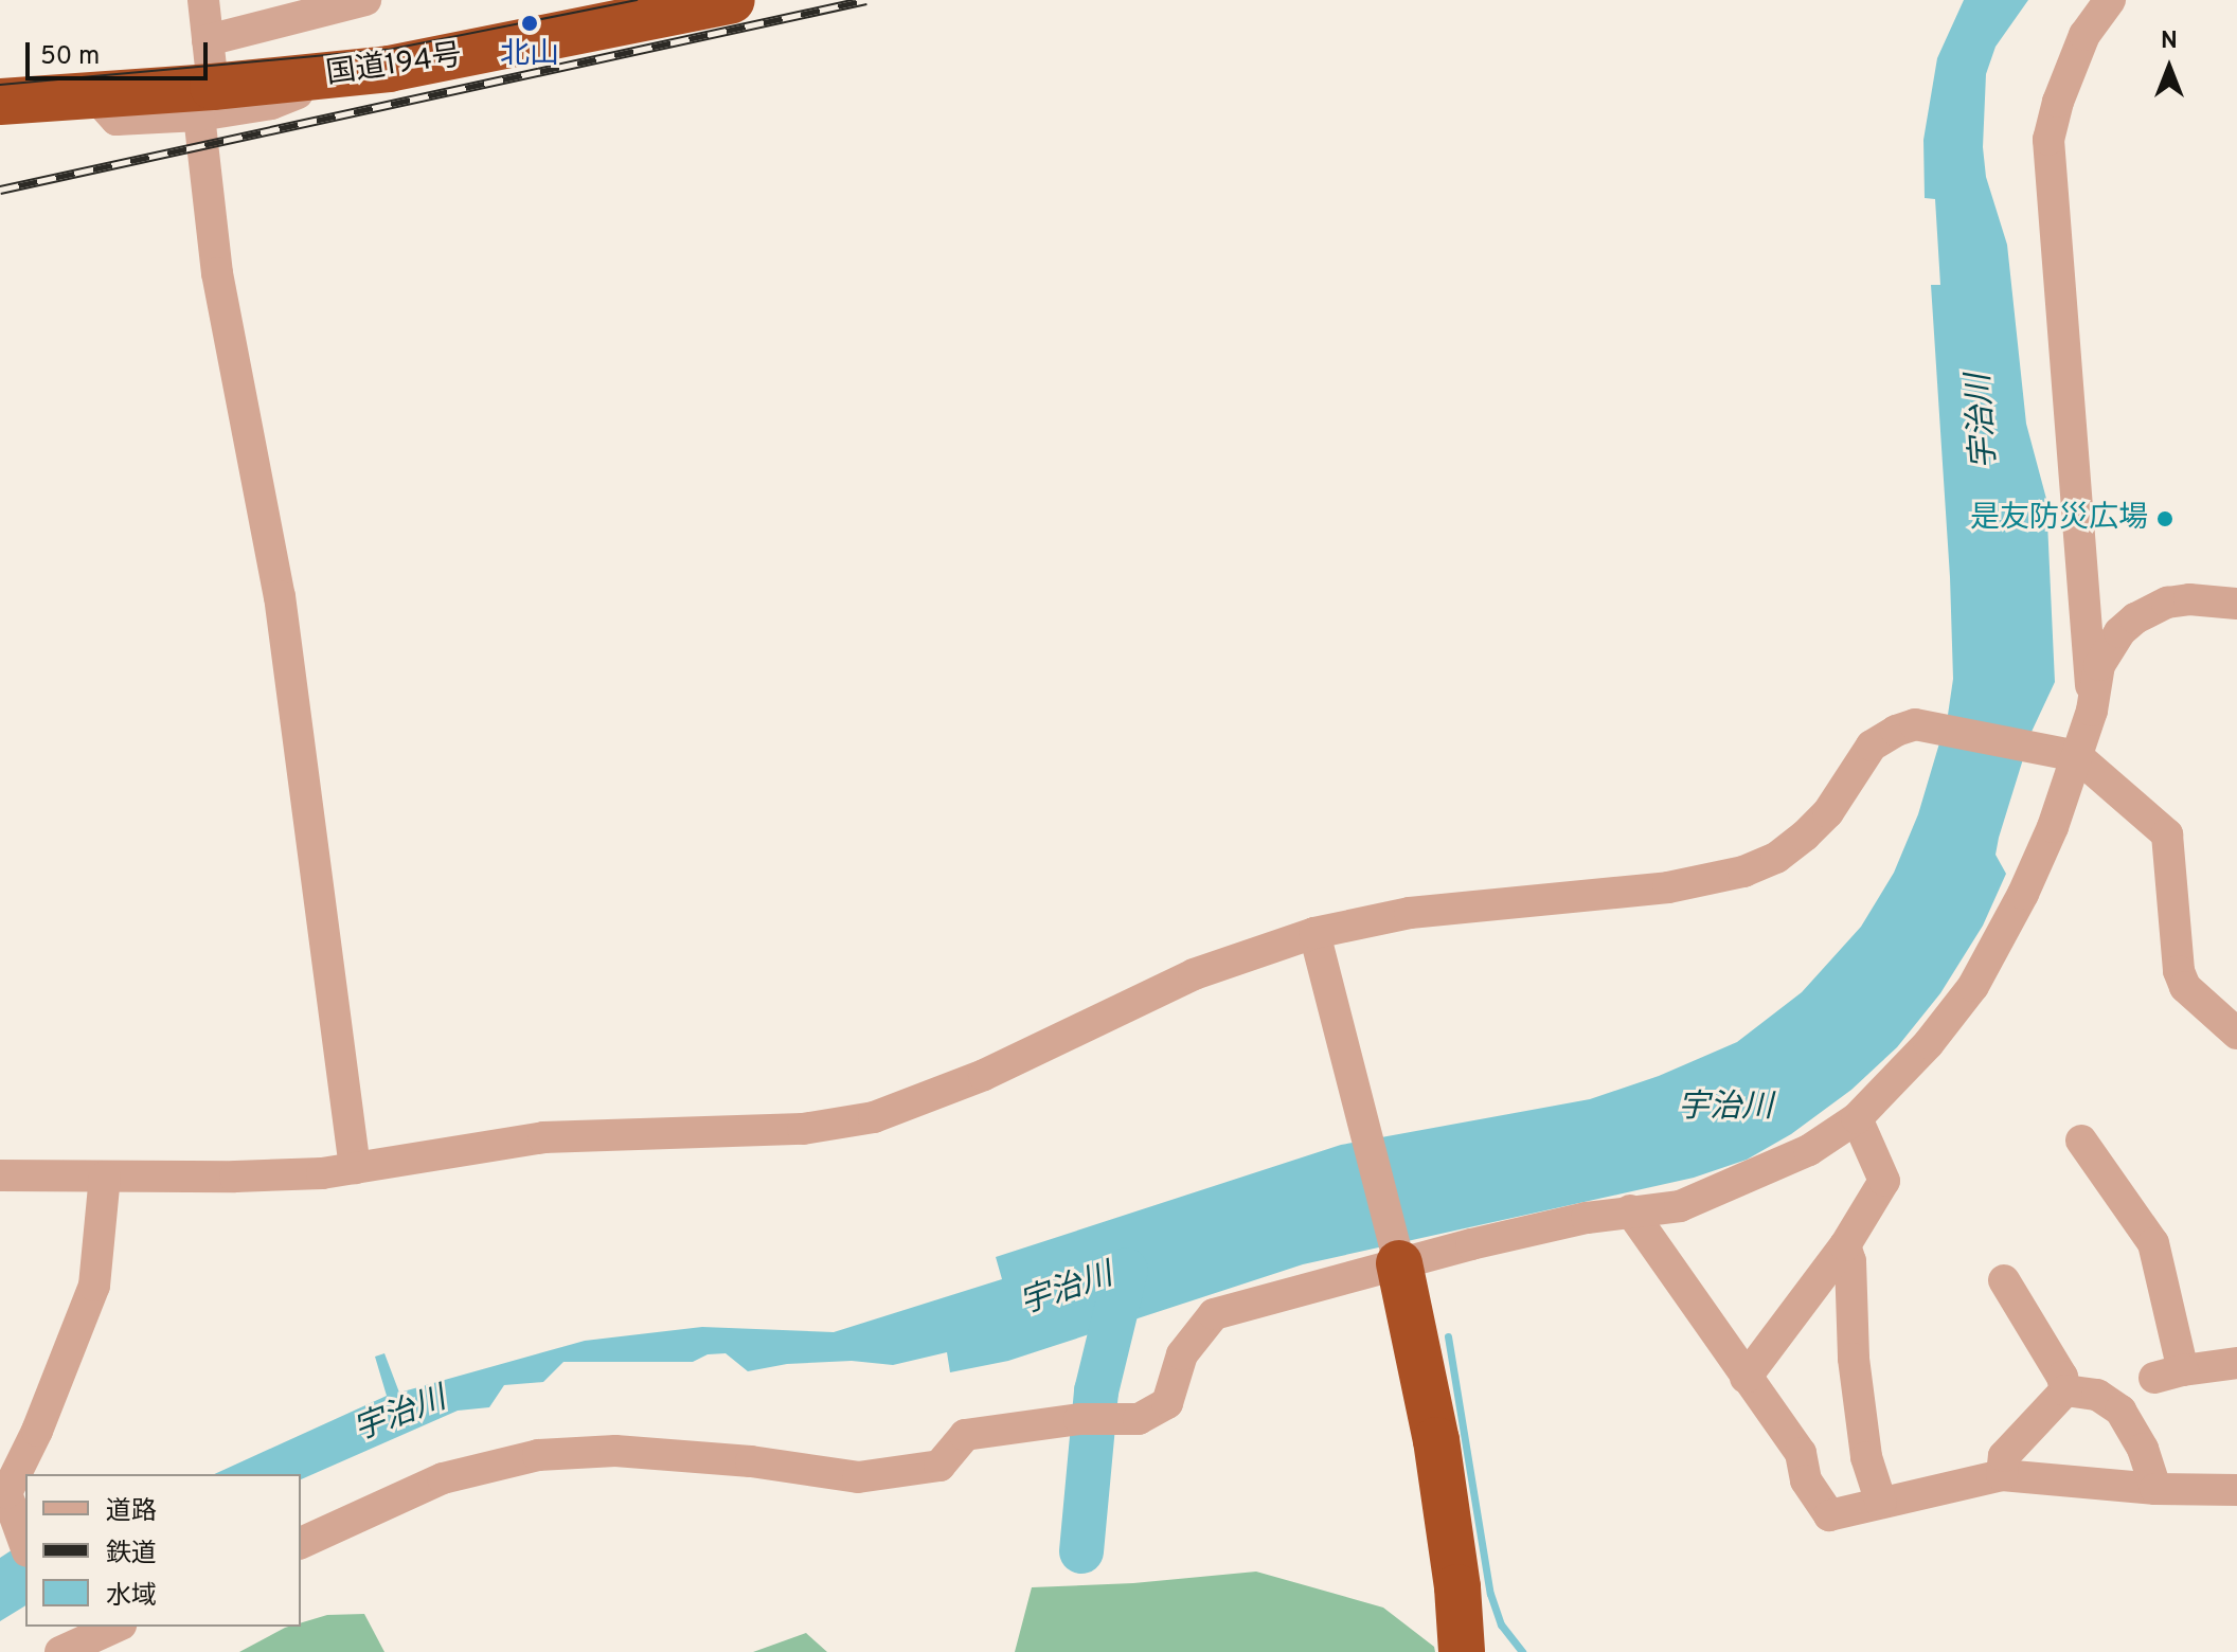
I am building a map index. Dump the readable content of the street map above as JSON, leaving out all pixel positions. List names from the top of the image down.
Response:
{
  "streets": {
    "highway": ["国道194号"]
  },
  "water": ["宇治川"],
  "places": ["北山", "是友防災広場"],
  "legend": ["道路", "鉄道", "水域"],
  "scale_bar": "50 m",
  "north": "top"
}
